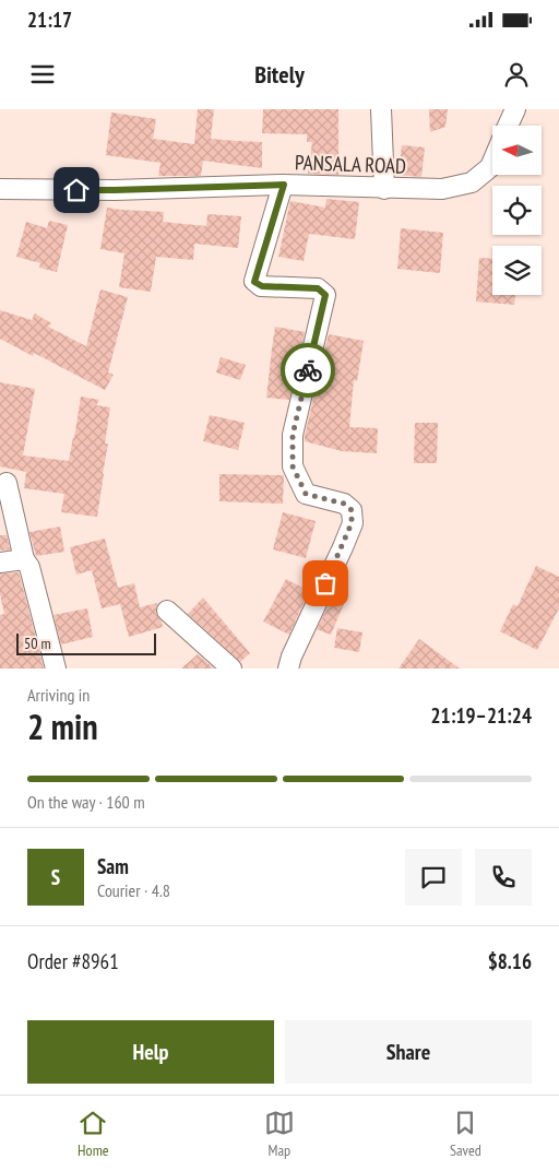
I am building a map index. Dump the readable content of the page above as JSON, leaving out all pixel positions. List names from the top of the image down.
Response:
{
  "streets": {
    "street": ["PANSALA ROAD"]
  },
  "scale_bar": "50 m",
  "north": "left",
  "page": {
    "status": "21:17",
    "header": "Bitely",
    "scale": "50 m",
    "heading": ["2 min", "Arriving in", "21:19–21:24"],
    "panel": [
      "Sam",
      "Courier · 4.8",
      "Order #8961",
      "$8.16"
    ],
    "bar": "On the way · 160 m",
    "round": "S",
    "buttons": ["Help", "Share"],
    "tabs": ["Home", "Map", "Saved"]
  }
}
